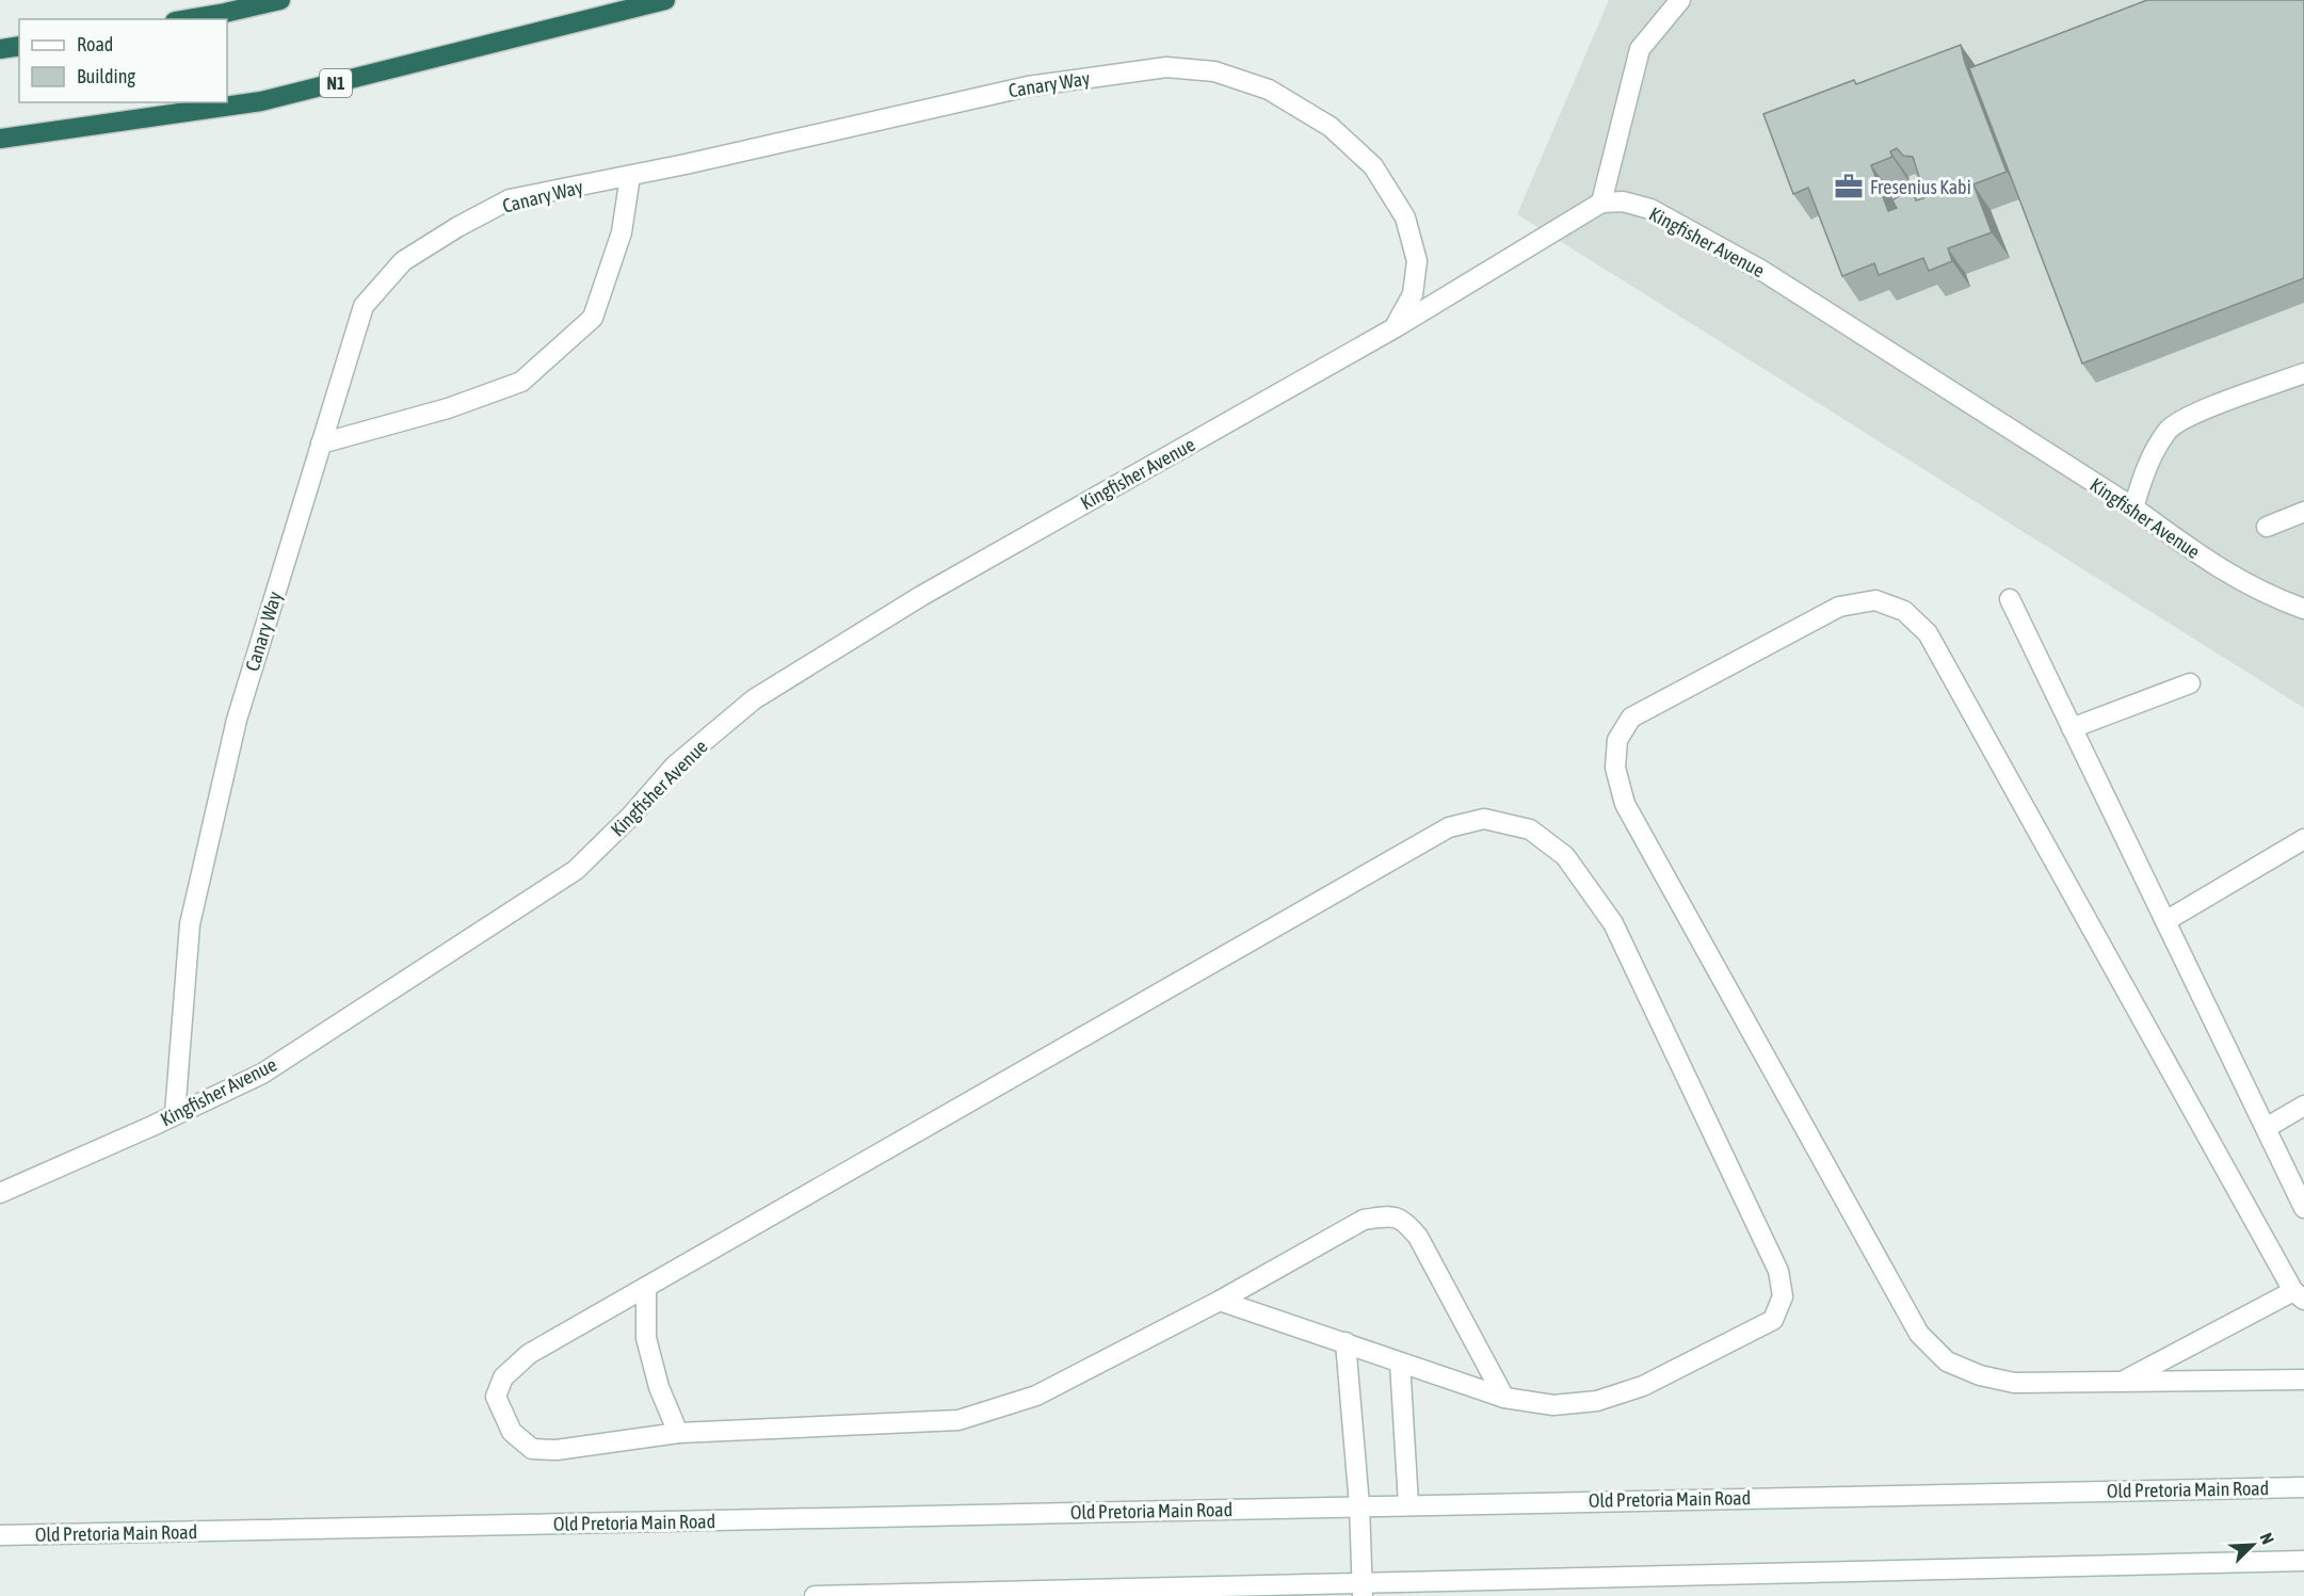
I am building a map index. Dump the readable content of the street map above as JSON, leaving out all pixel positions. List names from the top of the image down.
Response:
{
  "streets": {
    "highway": ["N1"],
    "main road": ["Canary Way", "Kingfisher Avenue", "Old Pretoria Main Road"]
  },
  "crossings": [
    ["Canary Way", "Kingfisher Avenue"]
  ],
  "places": {
    "office": ["Fresenius Kabi"]
  },
  "legend": ["Road", "Building"],
  "north": "top right"
}
